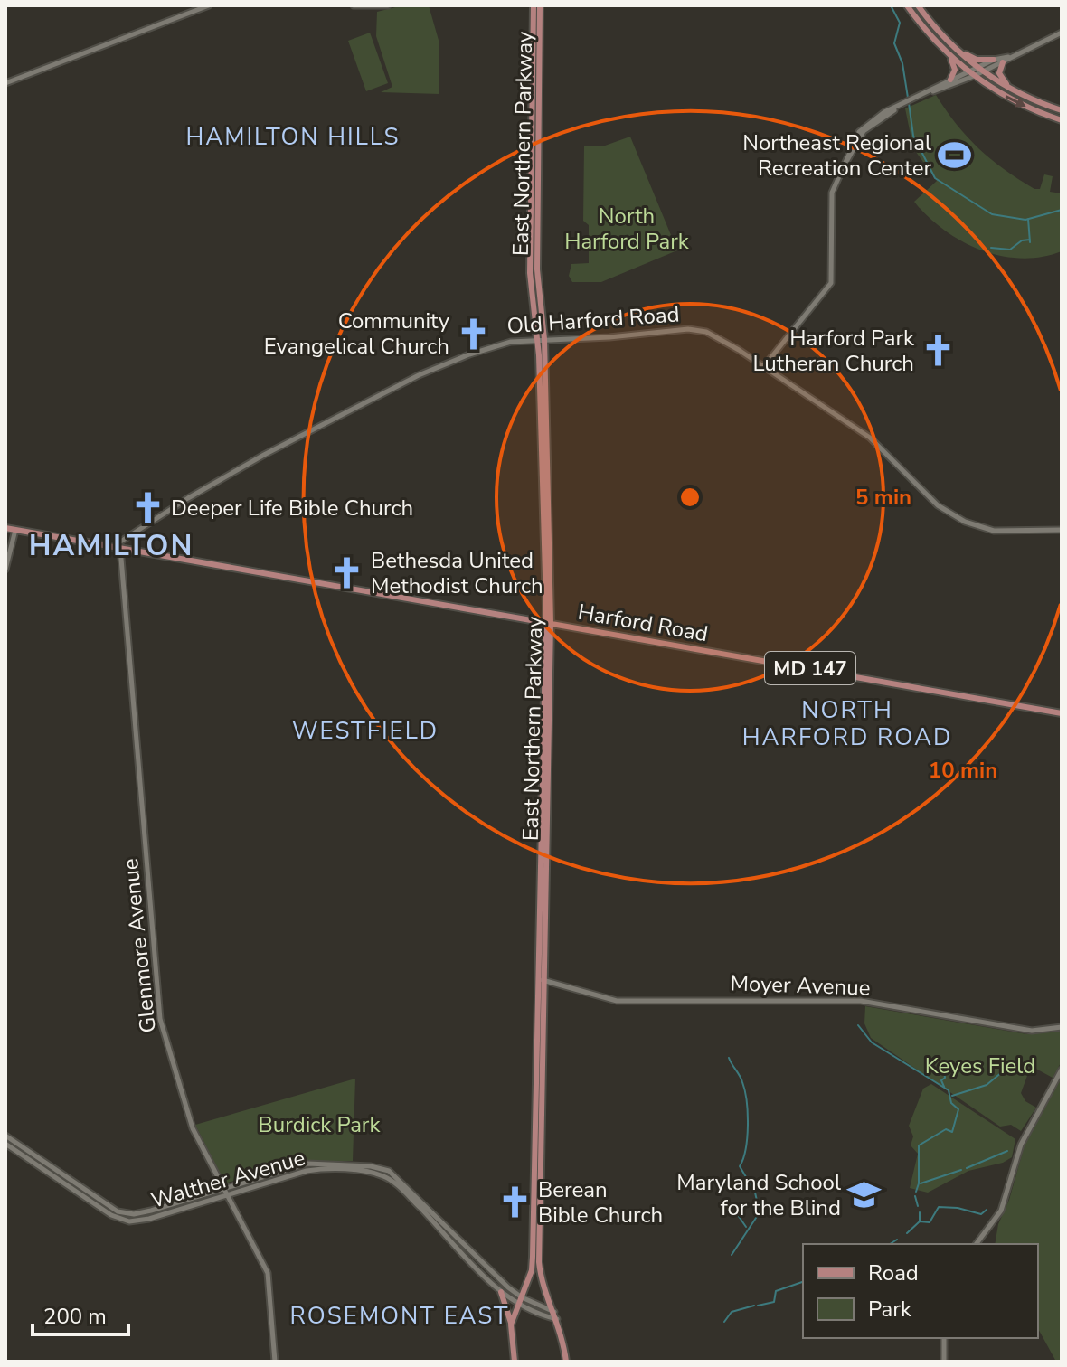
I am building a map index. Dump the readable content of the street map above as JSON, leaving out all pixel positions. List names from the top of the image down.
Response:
{
  "streets": {
    "main road": ["East Northern Parkway", "Harford Road", "MD 147"],
    "street": [
      "Old Harford Road",
      "Glenmore Avenue",
      "Moyer Avenue",
      "Walther Avenue"
    ]
  },
  "crossings": [
    ["East Northern Parkway", "Old Harford Road"],
    ["East Northern Parkway", "Harford Road"],
    ["East Northern Parkway", "Moyer Avenue"],
    ["East Northern Parkway", "Walther Avenue"],
    ["Old Harford Road", "Harford Road"],
    ["Old Harford Road", "Glenmore Avenue"],
    ["Harford Road", "Glenmore Avenue"],
    ["Glenmore Avenue", "Walther Avenue"]
  ],
  "districts": [
    "HAMILTON HILLS",
    "HAMILTON",
    "NORTH HARFORD ROAD",
    "WESTFIELD",
    "ROSEMONT EAST"
  ],
  "parks": ["North Harford Park", "Keyes Field", "Burdick Park"],
  "places": {
    "sports": ["Northeast Regional Recreation Center"],
    "church": [
      "Community Evangelical Church",
      "Harford Park Lutheran Church",
      "Deeper Life Bible Church",
      "Bethesda United Methodist Church",
      "Berean Bible Church"
    ],
    "school or university": ["Maryland School for the Blind"]
  },
  "legend": ["Road", "Park"],
  "scale_bar": "200 m",
  "rings": ["5 min", "10 min"]
}
